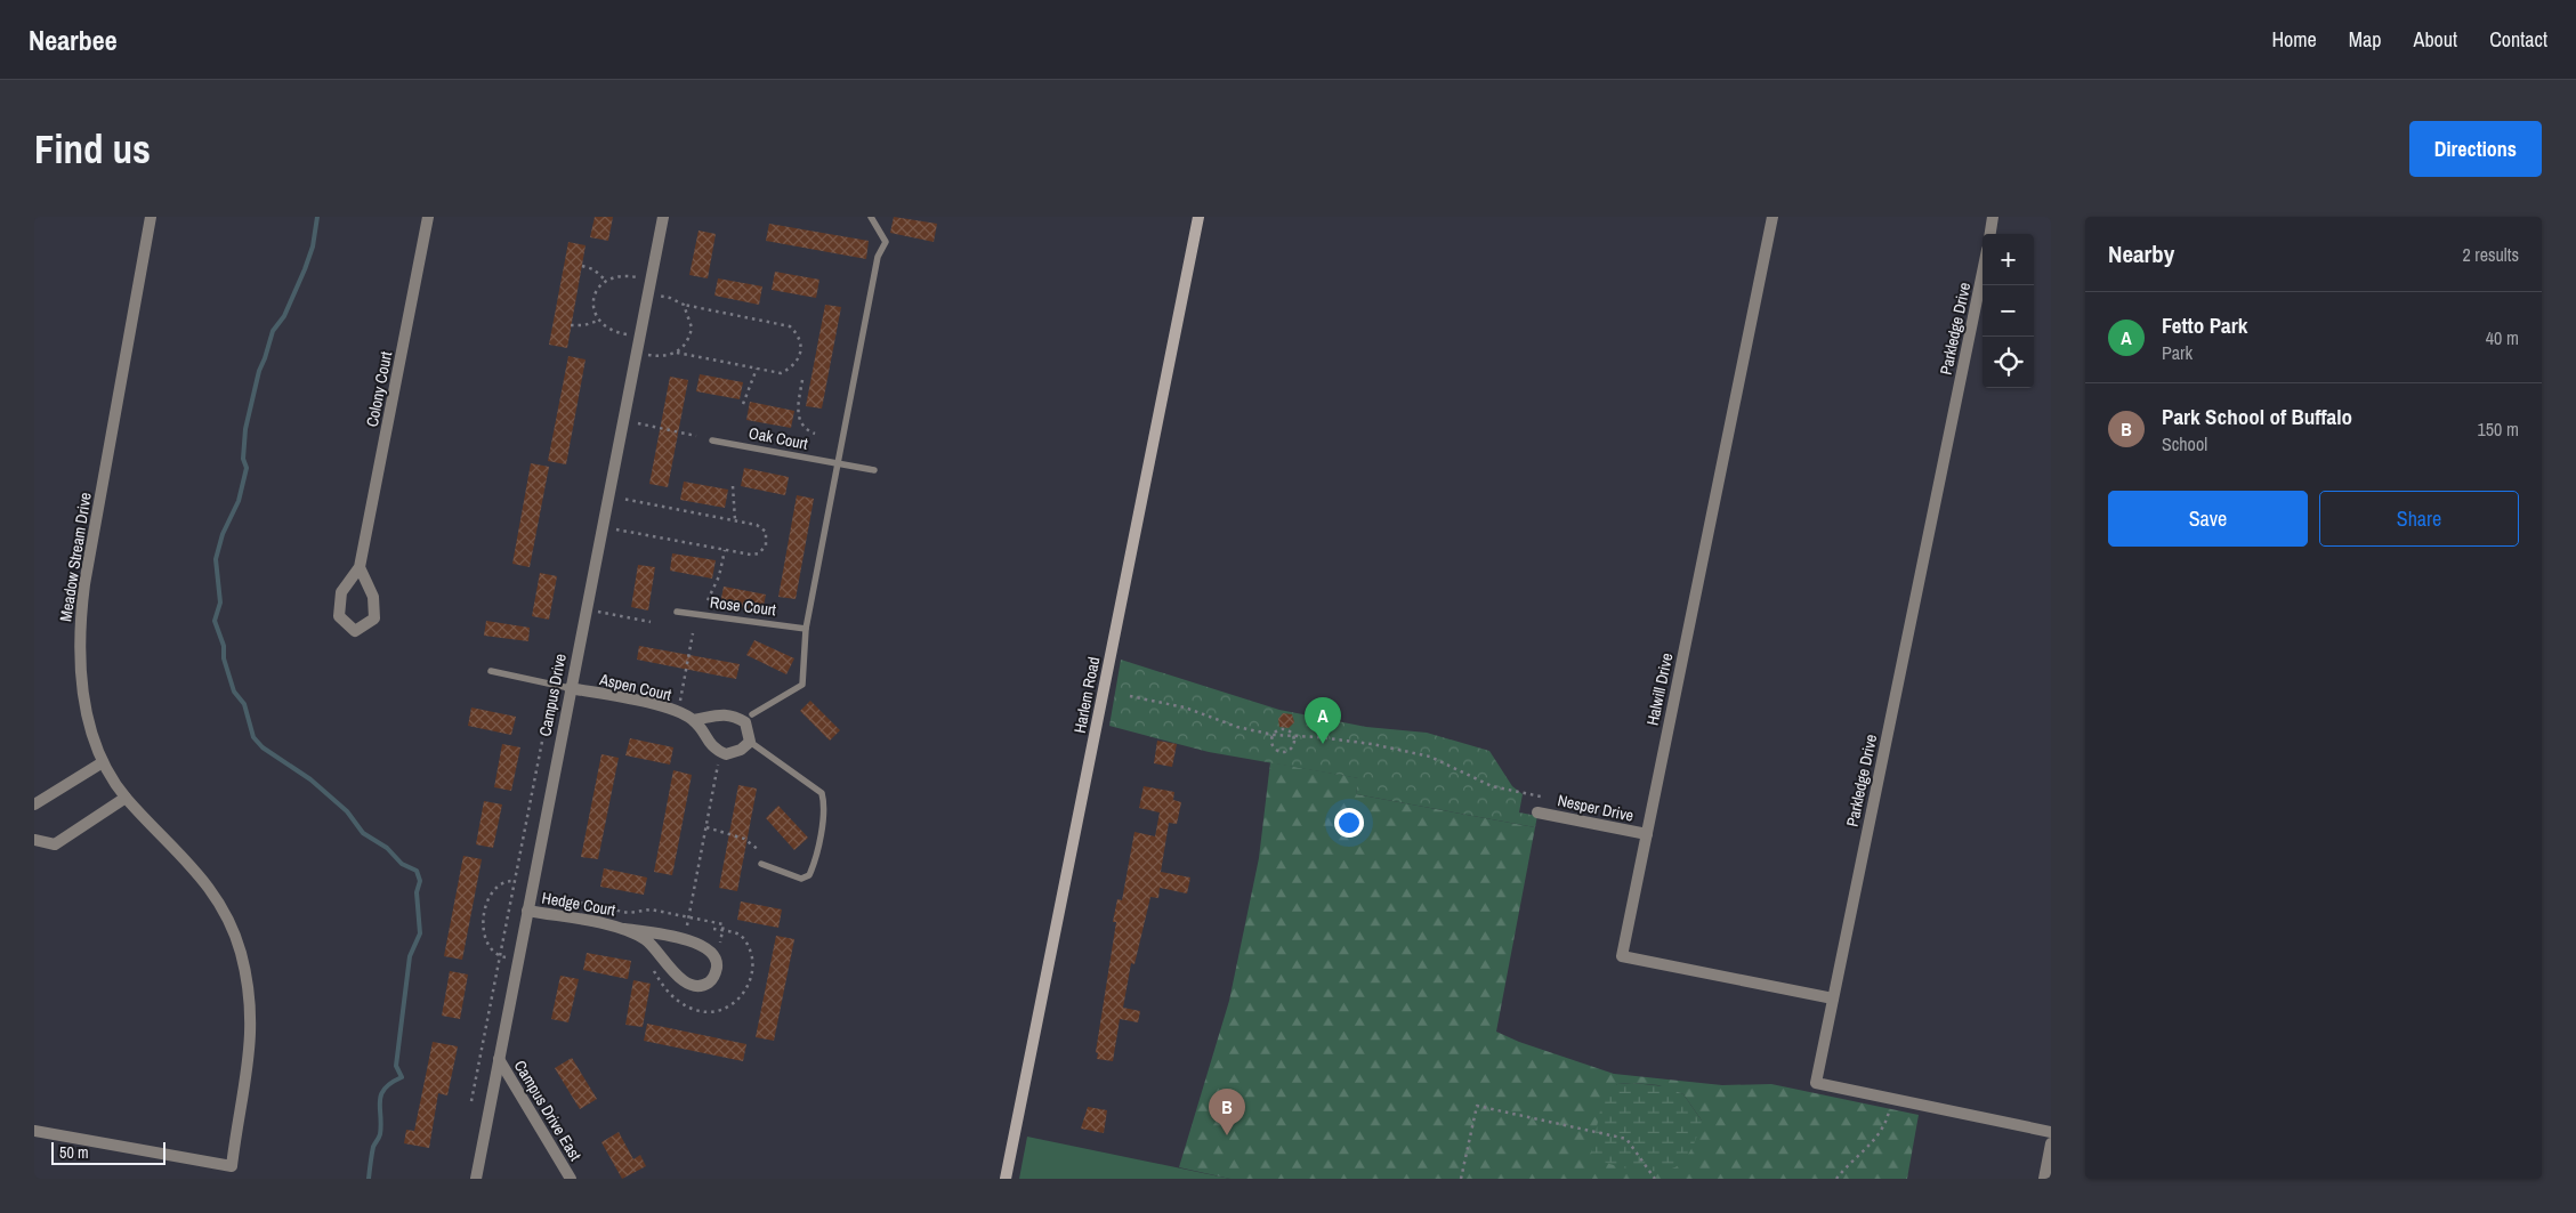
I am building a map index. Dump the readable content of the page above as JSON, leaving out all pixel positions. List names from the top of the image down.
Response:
{
  "streets": {
    "main road": ["Harlem Road"],
    "street": [
      "Parkledge Drive",
      "Colony Court",
      "Meadow Stream Drive",
      "Aspen Court",
      "Halwill Drive",
      "Campus Drive",
      "Nesper Drive",
      "Hedge Court",
      "Campus Drive East"
    ],
    "lane": ["Oak Court", "Rose Court"]
  },
  "crossings": [
    ["Parkledge Drive", "Halwill Drive"],
    ["Aspen Court", "Campus Drive"],
    ["Halwill Drive", "Nesper Drive"],
    ["Campus Drive", "Hedge Court"],
    ["Campus Drive", "Campus Drive East"]
  ],
  "scale_bar": "50 m",
  "page": {
    "header": "Nearbee",
    "nav": [
      "Home",
      "Map",
      "About",
      "Contact"
    ],
    "buttons": [
      "Directions",
      ["Save", "Share"]
    ],
    "title": "Find us",
    "heading": ["Nearby", "2 results"],
    "map_buttons": ["+", "−"],
    "list": [
      {
        "mark": "A",
        "name": "Fetto Park",
        "note": "Park",
        "value": "40 m"
      },
      {
        "mark": "B",
        "name": "Park School of Buffalo",
        "note": "School",
        "value": "150 m"
      }
    ],
    "pins": ["A", "B"],
    "scale": "50 m"
  }
}
